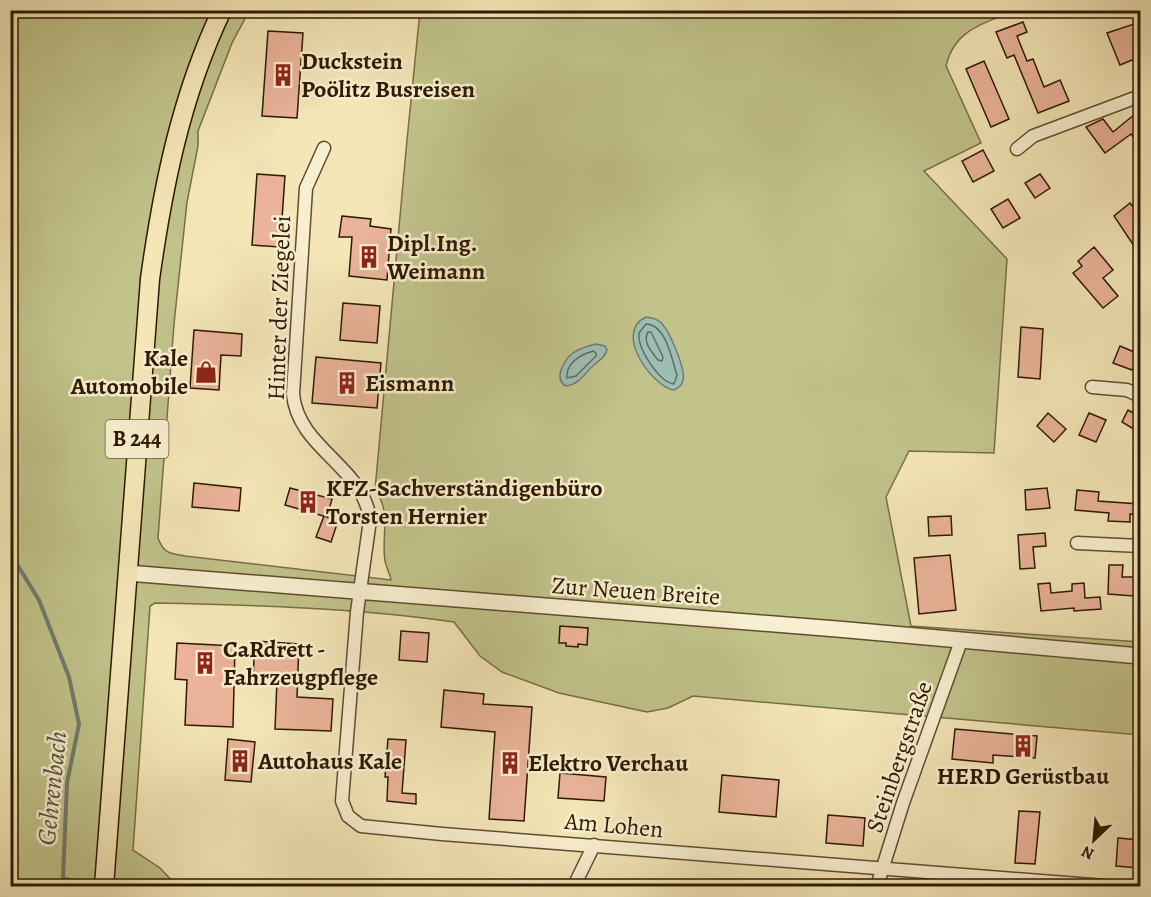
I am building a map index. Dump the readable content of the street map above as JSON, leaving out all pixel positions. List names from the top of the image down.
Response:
{
  "streets": {
    "main road": ["B 244"],
    "street": [
      "Hinter der Ziegelei",
      "Zur Neuen Breite",
      "Steinbergstraße",
      "Am Lohen"
    ]
  },
  "crossings": [
    ["Hinter der Ziegelei", "Zur Neuen Breite"],
    ["Hinter der Ziegelei", "Am Lohen"],
    ["B 244", "Zur Neuen Breite"],
    ["Zur Neuen Breite", "Steinbergstraße"],
    ["Zur Neuen Breite", "Am Lohen"],
    ["Steinbergstraße", "Am Lohen"]
  ],
  "water": ["Gehrenbach"],
  "places": {
    "building": [
      "Duckstein Poölitz Busreisen",
      "Dipl.Ing. Weimann",
      "Eismann",
      "KFZ-Sachverständigenbüro Torsten Hernier",
      "CaRdrett - Fahrzeugpflege",
      "HERD Gerüstbau",
      "Autohaus Kale",
      "Elektro Verchau"
    ],
    "shop": ["Kale Automobile"]
  },
  "north": "bottom left"
}
